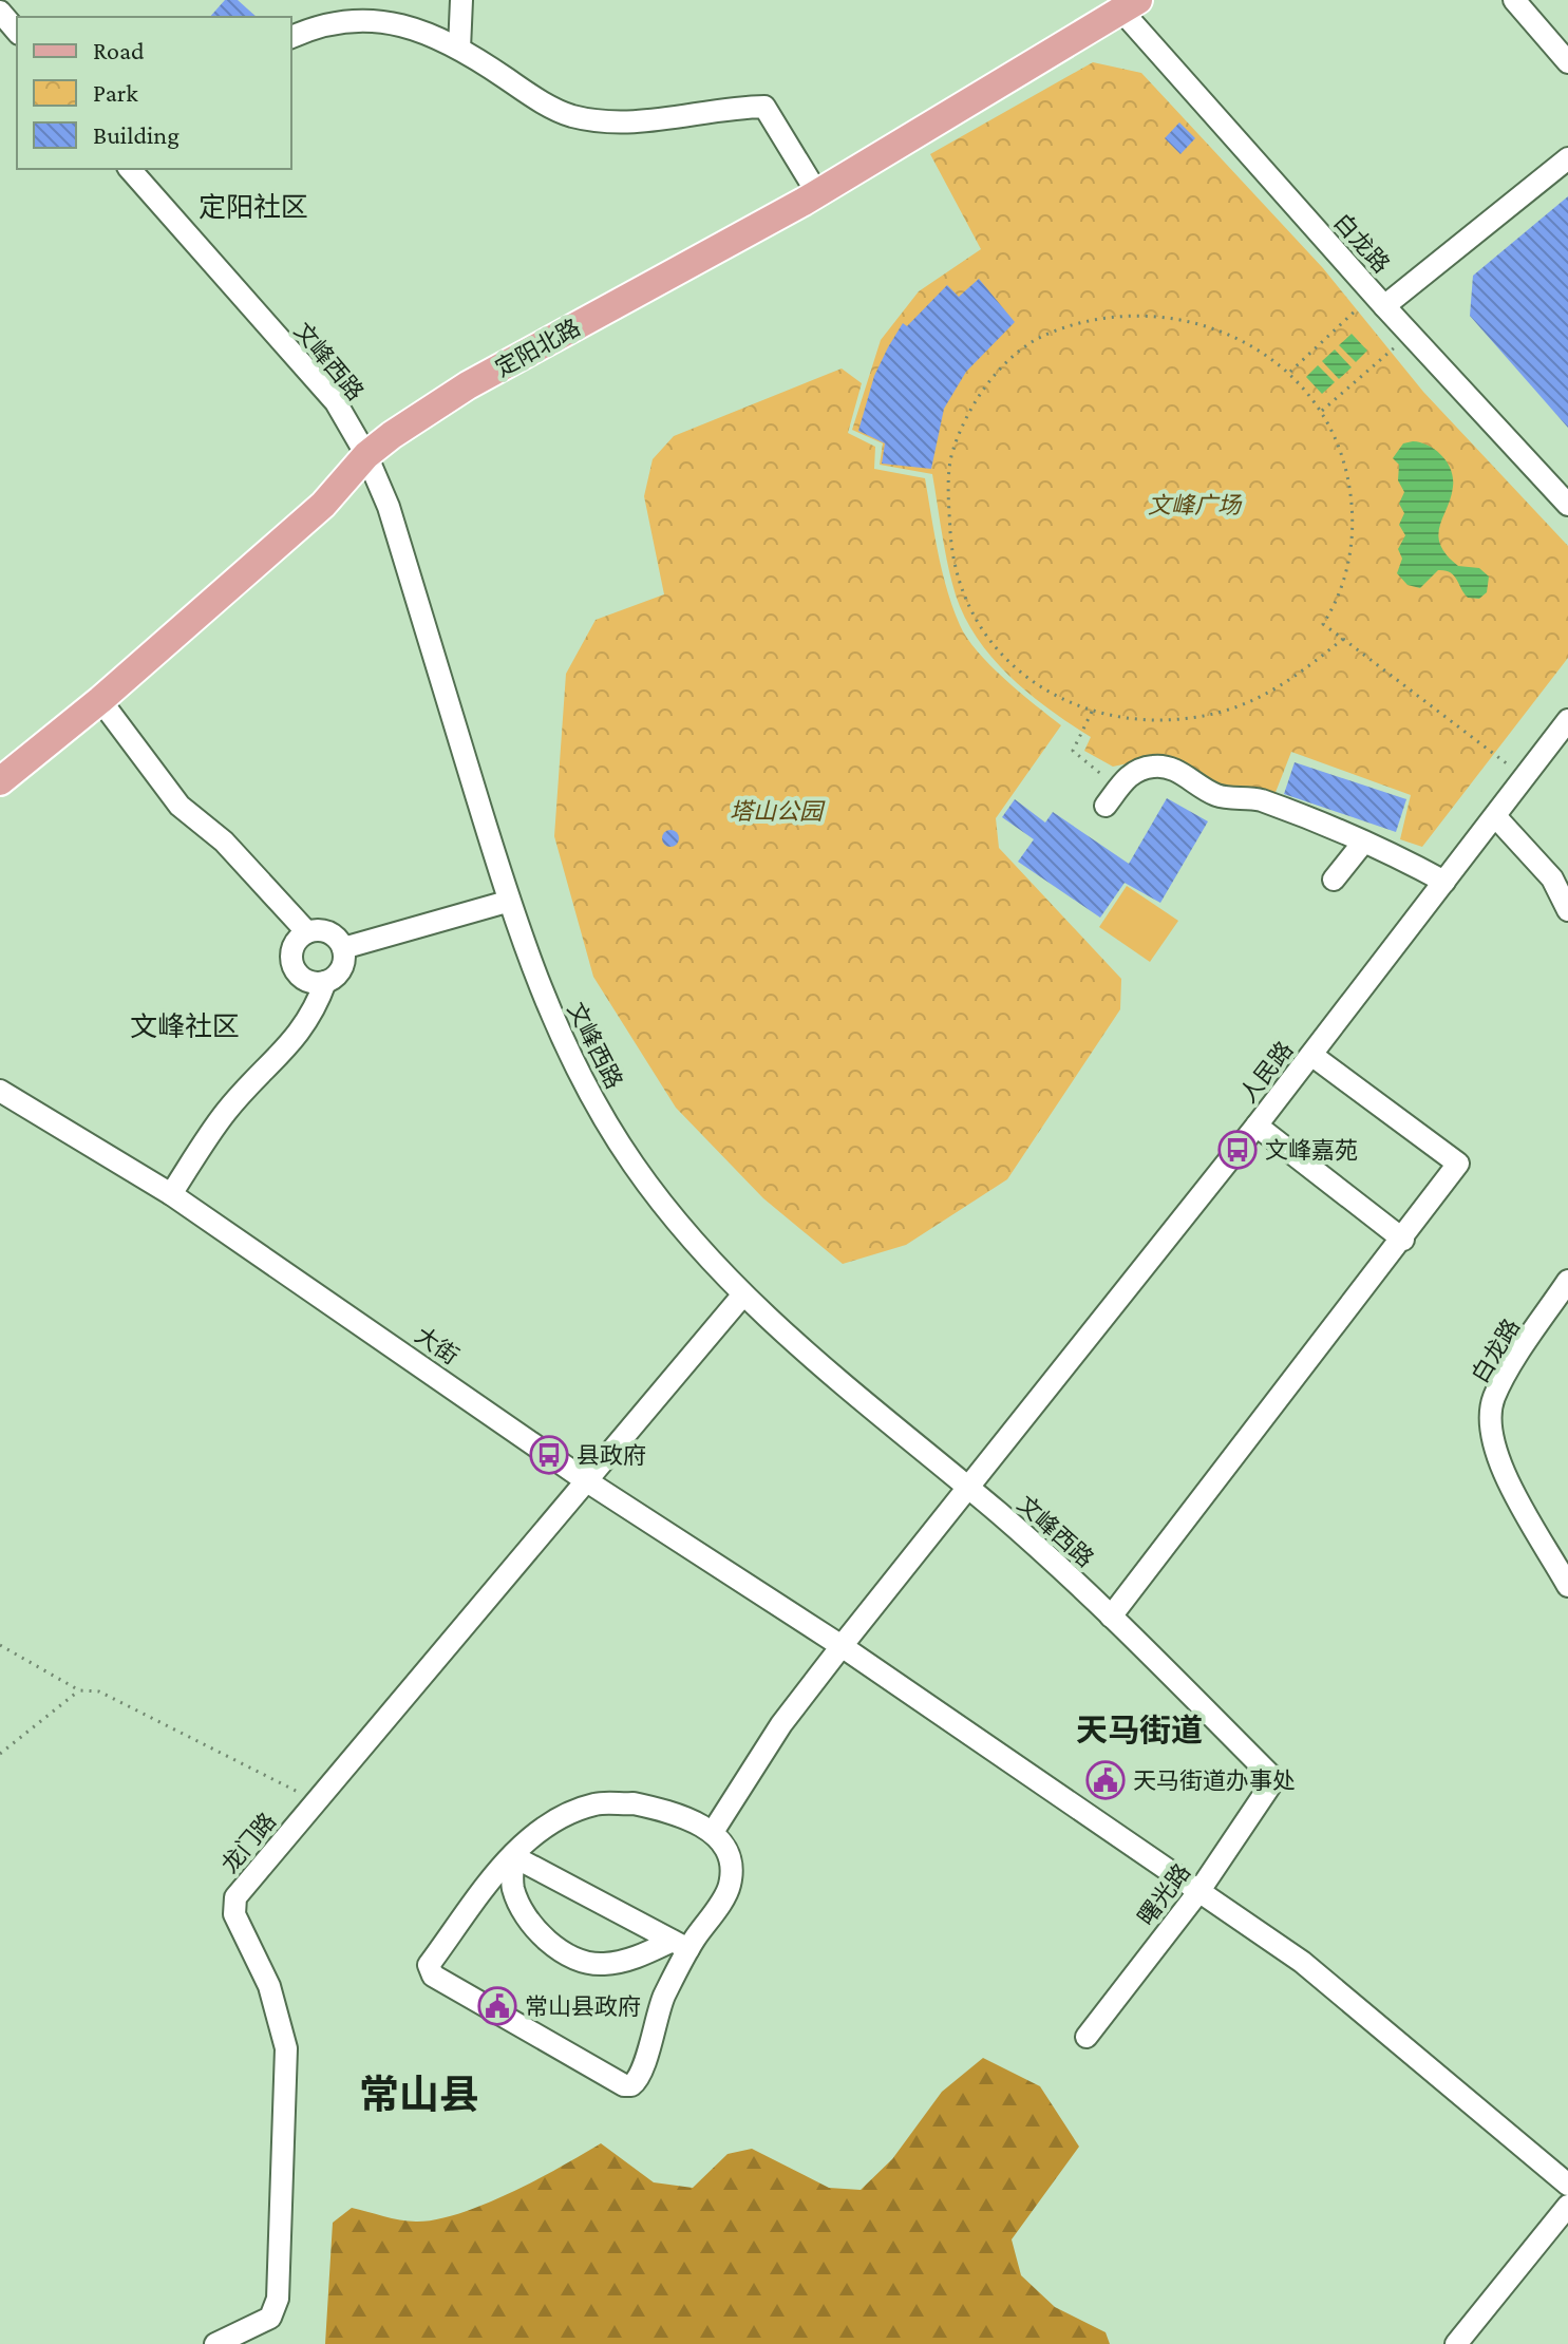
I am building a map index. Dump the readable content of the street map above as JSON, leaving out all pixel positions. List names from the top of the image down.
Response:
{
  "streets": {
    "main road": ["定阳北路"],
    "street": [
      "白龙路",
      "文峰西路",
      "人民路",
      "大街",
      "龙门路",
      "曙光路"
    ]
  },
  "crossings": [
    ["白龙路", "定阳北路"],
    ["定阳北路", "文峰西路"],
    ["文峰西路", "人民路"],
    ["文峰西路", "龙门路"],
    ["文峰西路", "曙光路"],
    ["人民路", "大街"],
    ["大街", "龙门路"],
    ["大街", "曙光路"]
  ],
  "districts": [
    "定阳社区",
    "文峰社区",
    "天马街道",
    "常山县"
  ],
  "parks": ["文峰广场", "塔山公园"],
  "places": {
    "bus stop": ["文峰嘉苑", "县政府"],
    "public building": ["天马街道办事处", "常山县政府"]
  },
  "legend": ["Road", "Park", "Building"]
}
